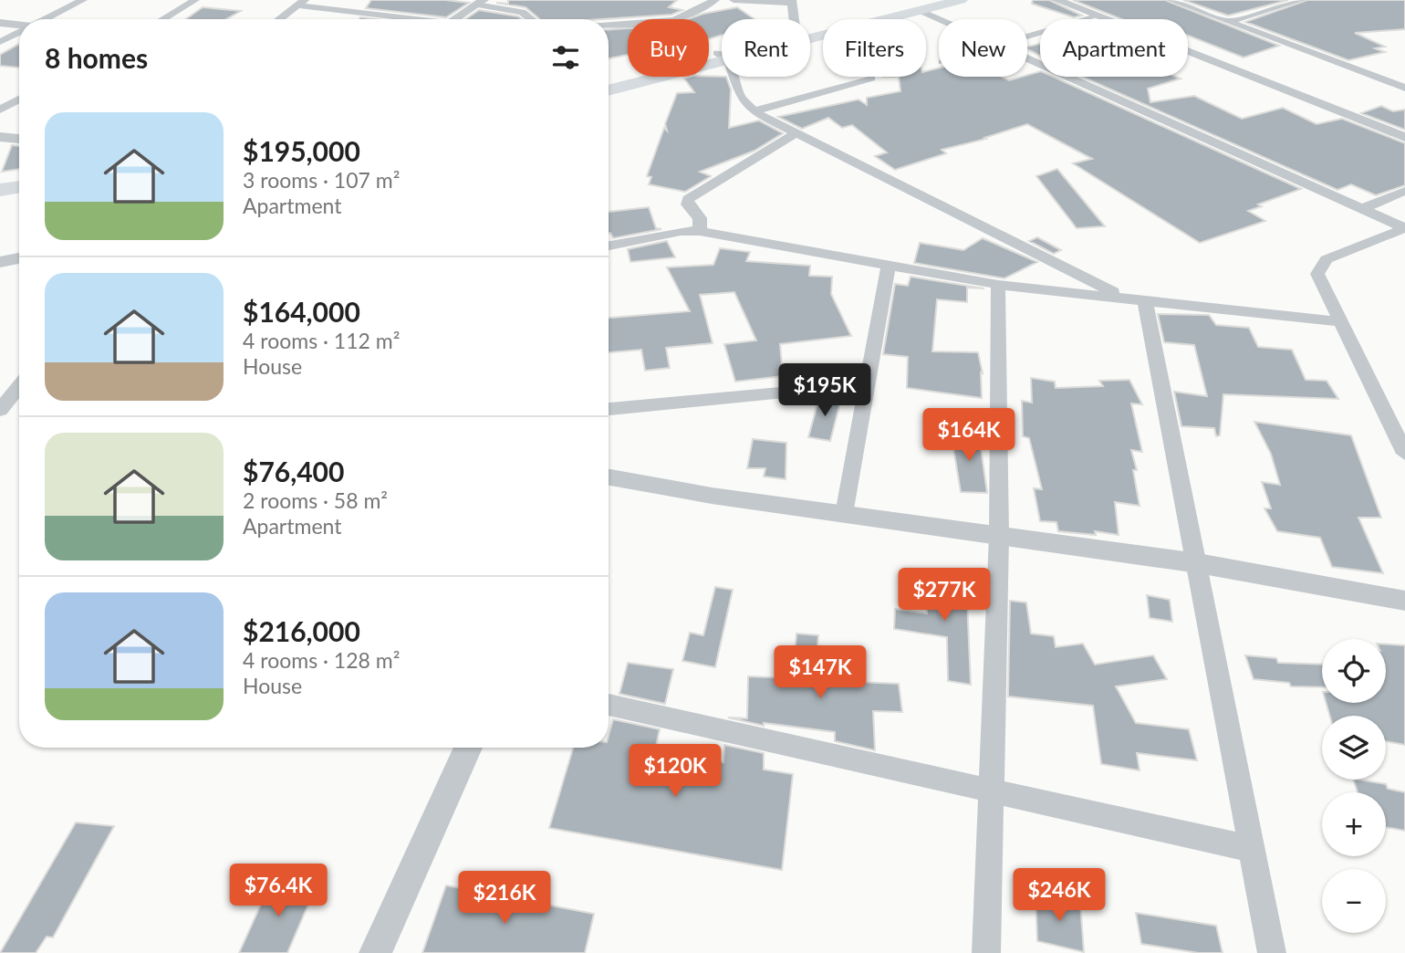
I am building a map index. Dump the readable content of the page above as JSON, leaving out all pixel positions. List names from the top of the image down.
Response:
{
  "page": {
    "chip": [
      "Buy",
      "Rent",
      "Filters",
      "New",
      "Apartment"
    ],
    "heading": "8 homes",
    "list": [
      {
        "name": "$195,000",
        "note": "3 rooms · 107 m² · Apartment"
      },
      {
        "name": "$164,000",
        "note": "4 rooms · 112 m² · House"
      },
      {
        "name": "$76,400",
        "note": "2 rooms · 58 m² · Apartment"
      },
      {
        "name": "$216,000",
        "note": "4 rooms · 128 m² · House"
      }
    ],
    "price": [
      "$195K",
      "$164K",
      "$277K",
      "$147K",
      "$120K",
      "$76.4K",
      "$246K",
      "$216K"
    ],
    "map_buttons": ["+", "−"]
  }
}
